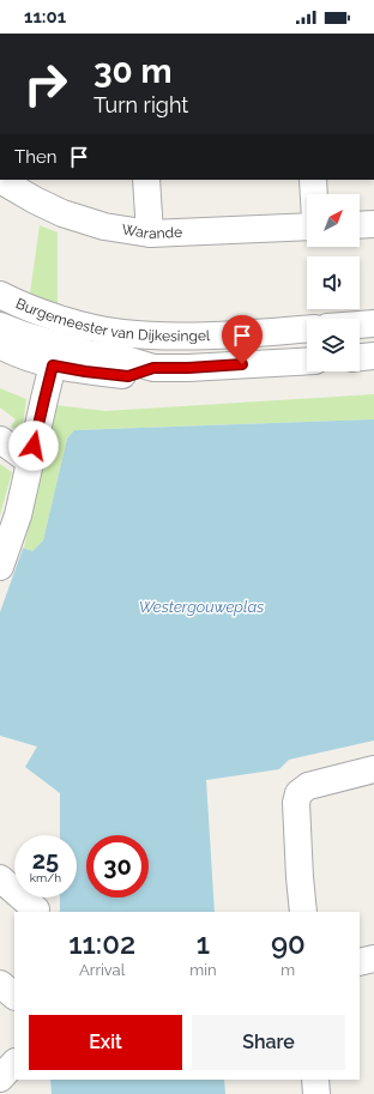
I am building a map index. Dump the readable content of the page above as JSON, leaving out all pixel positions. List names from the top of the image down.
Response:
{
  "streets": {
    "street": ["Warande", "Burgemeester van Dijkesingel"]
  },
  "water": ["Westergouweplas"],
  "north": "top right",
  "page": {
    "status": "11:01",
    "turn": ["30 m", "Turn right"],
    "then": "Then",
    "speed": "25 km/h",
    "limit": "30",
    "eta": [
      "11:02",
      "Arrival",
      "1",
      "min",
      "90",
      "m"
    ],
    "buttons": ["Exit", "Share"]
  }
}
